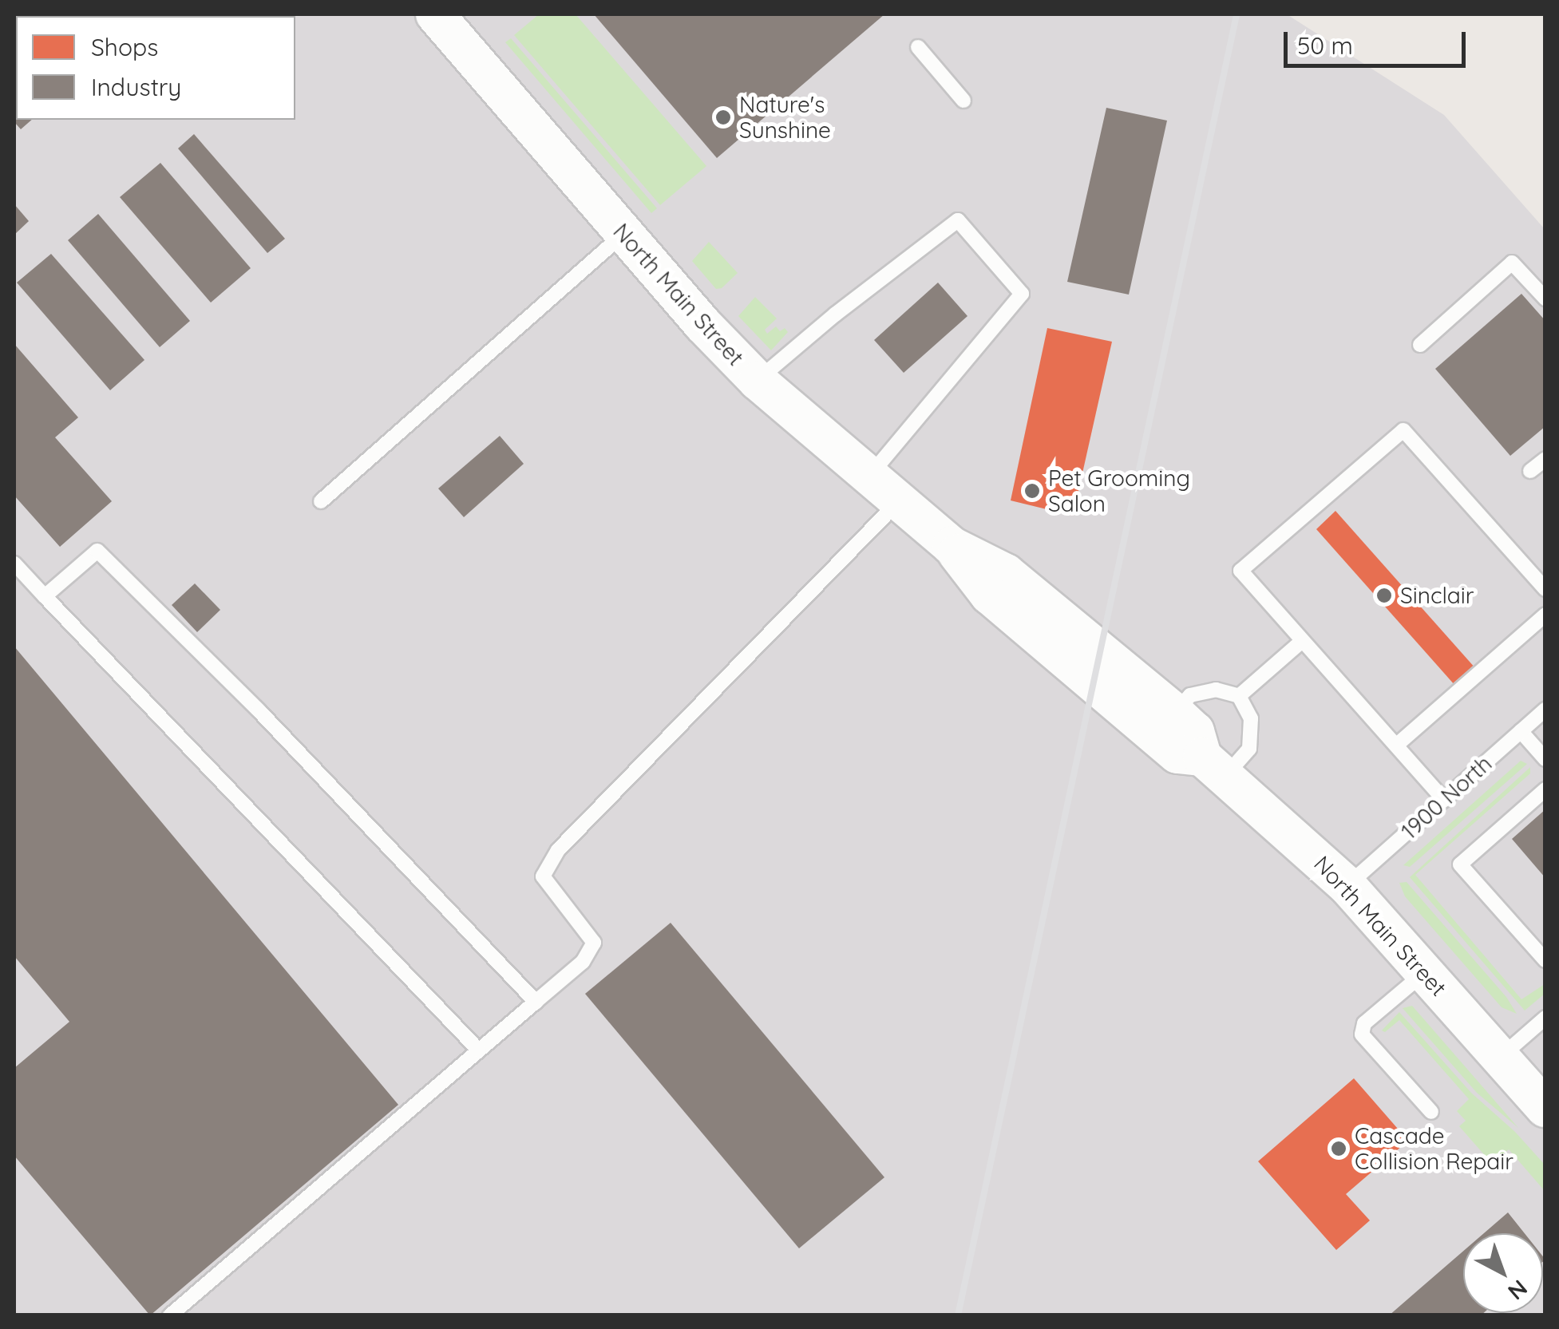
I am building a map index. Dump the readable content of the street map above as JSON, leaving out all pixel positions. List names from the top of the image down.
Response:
{
  "streets": {
    "main road": ["North Main Street"],
    "lane": ["1900 North"]
  },
  "crossings": [
    ["North Main Street", "1900 North"]
  ],
  "places": [
    "Nature's Sunshine",
    "Pet Grooming Salon",
    "Sinclair",
    "Cascade Collision Repair"
  ],
  "legend": ["Shops", "Industry"],
  "scale_bar": "50 m",
  "north": "bottom right"
}
